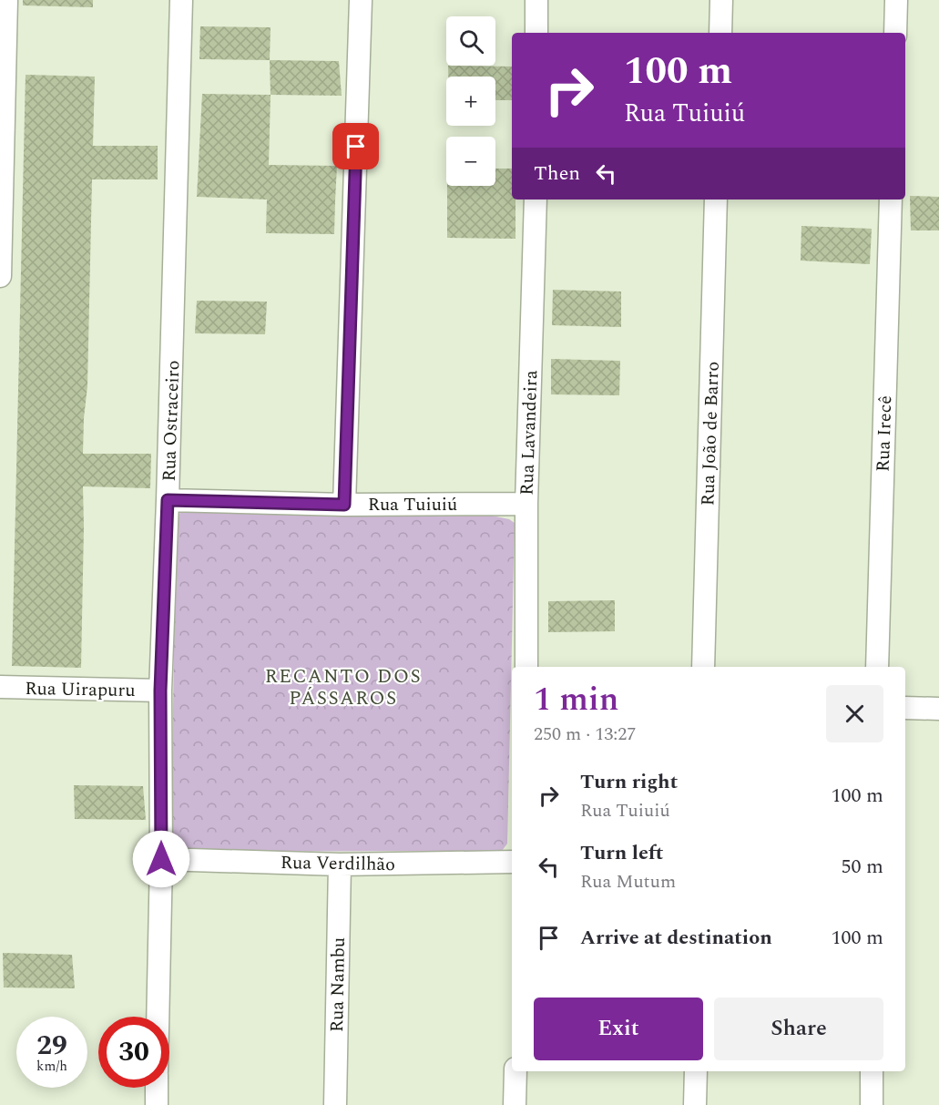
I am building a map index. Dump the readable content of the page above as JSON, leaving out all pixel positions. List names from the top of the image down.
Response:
{
  "streets": {
    "street": [
      "Rua Ostraceiro",
      "Rua Lavandeira",
      "Rua João de Barro",
      "Rua Irecê",
      "Rua Tuiuiú",
      "Rua Uirapuru",
      "Rua Verdilhão",
      "Rua Nambu"
    ]
  },
  "crossings": [
    ["Rua Ostraceiro", "Rua Tuiuiú"],
    ["Rua Ostraceiro", "Rua Uirapuru"],
    ["Rua Ostraceiro", "Rua Verdilhão"],
    ["Rua Lavandeira", "Rua Tuiuiú"],
    ["Rua Verdilhão", "Rua Nambu"]
  ],
  "districts": ["RECANTO DOS PÁSSAROS"],
  "page": {
    "map_buttons": ["+", "−"],
    "turn": ["100 m", "Rua Tuiuiú"],
    "then": "Then",
    "heading": ["1 min", "250 m · 13:27"],
    "list": [
      {
        "name": "Turn right",
        "note": "Rua Tuiuiú",
        "value": "100 m"
      },
      {
        "name": "Turn left",
        "note": "Rua Mutum",
        "value": "50 m"
      },
      {
        "name": "Arrive at destination",
        "value": "100 m"
      }
    ],
    "buttons": ["Exit", "Share"],
    "speed": "29 km/h",
    "limit": "30"
  }
}
